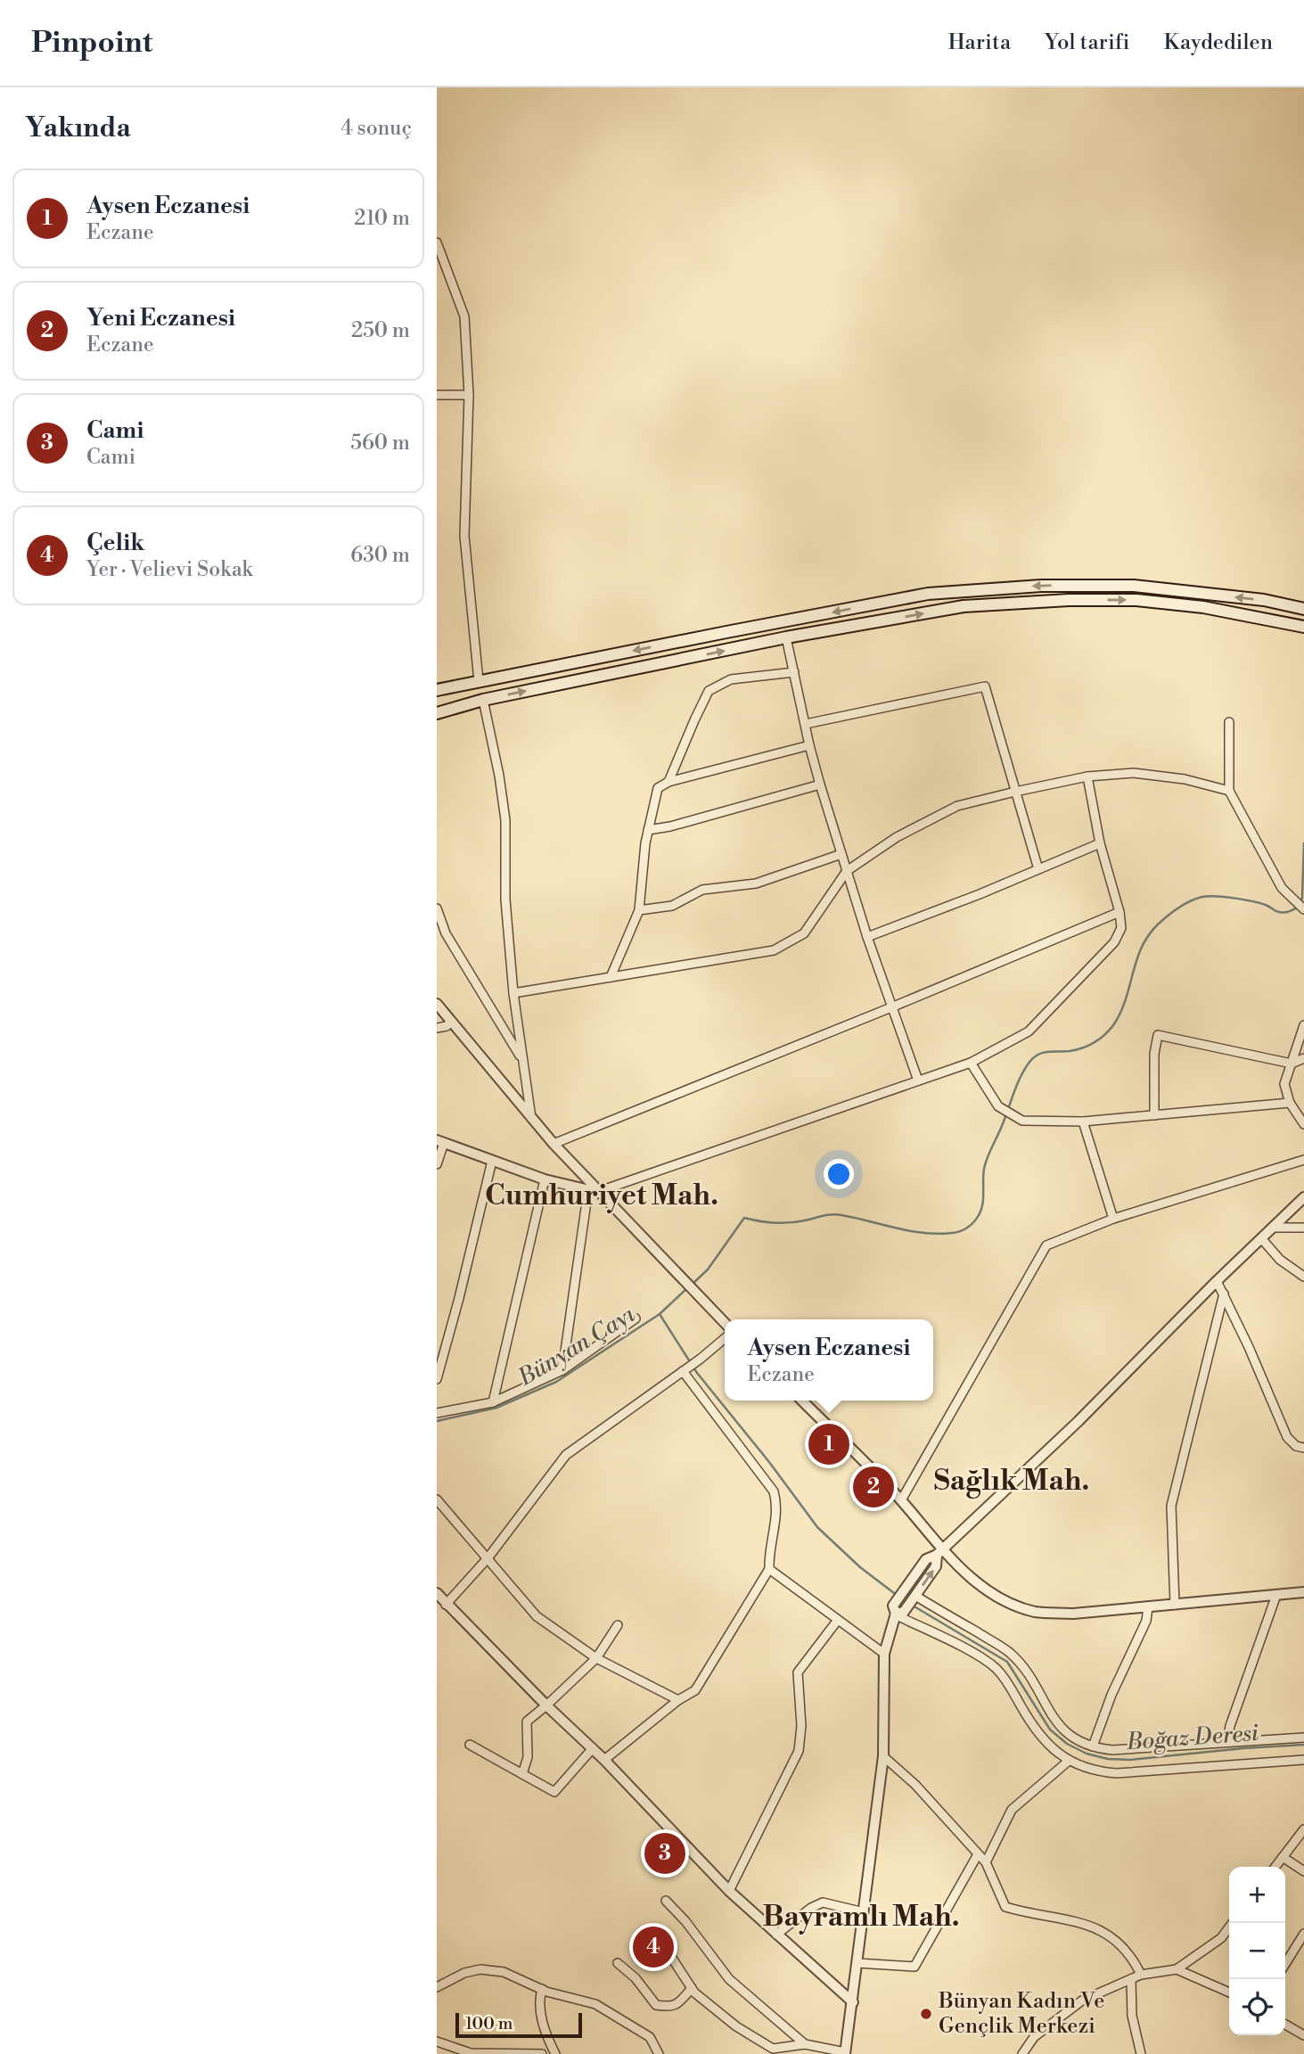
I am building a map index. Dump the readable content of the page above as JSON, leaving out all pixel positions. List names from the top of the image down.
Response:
{
  "districts": ["Cumhuriyet Mah.", "Sağlık Mah.", "Bayramlı Mah."],
  "water": ["Bünyan Çayı", "Boğaz Deresi"],
  "places": ["Bünyan Kadın Ve Gençlik Merkezi"],
  "scale_bar": "100 m",
  "page": {
    "header": "Pinpoint",
    "nav": ["Harita", "Yol tarifi", "Kaydedilen"],
    "heading": ["Yakında", "4 sonuç"],
    "list": [
      {
        "mark": "1",
        "name": "Aysen Eczanesi",
        "note": "Eczane",
        "value": "210 m"
      },
      {
        "mark": "2",
        "name": "Yeni Eczanesi",
        "note": "Eczane",
        "value": "250 m"
      },
      {
        "mark": "3",
        "name": "Cami",
        "note": "Cami",
        "value": "560 m"
      },
      {
        "mark": "4",
        "name": "Çelik",
        "note": "Yer · Velievi Sokak",
        "value": "630 m"
      }
    ],
    "popup": ["Aysen Eczanesi", "Eczane"],
    "pins": [
      "1",
      "2",
      "3",
      "4"
    ],
    "map_buttons": ["+", "−"],
    "scale": "100 m"
  }
}
